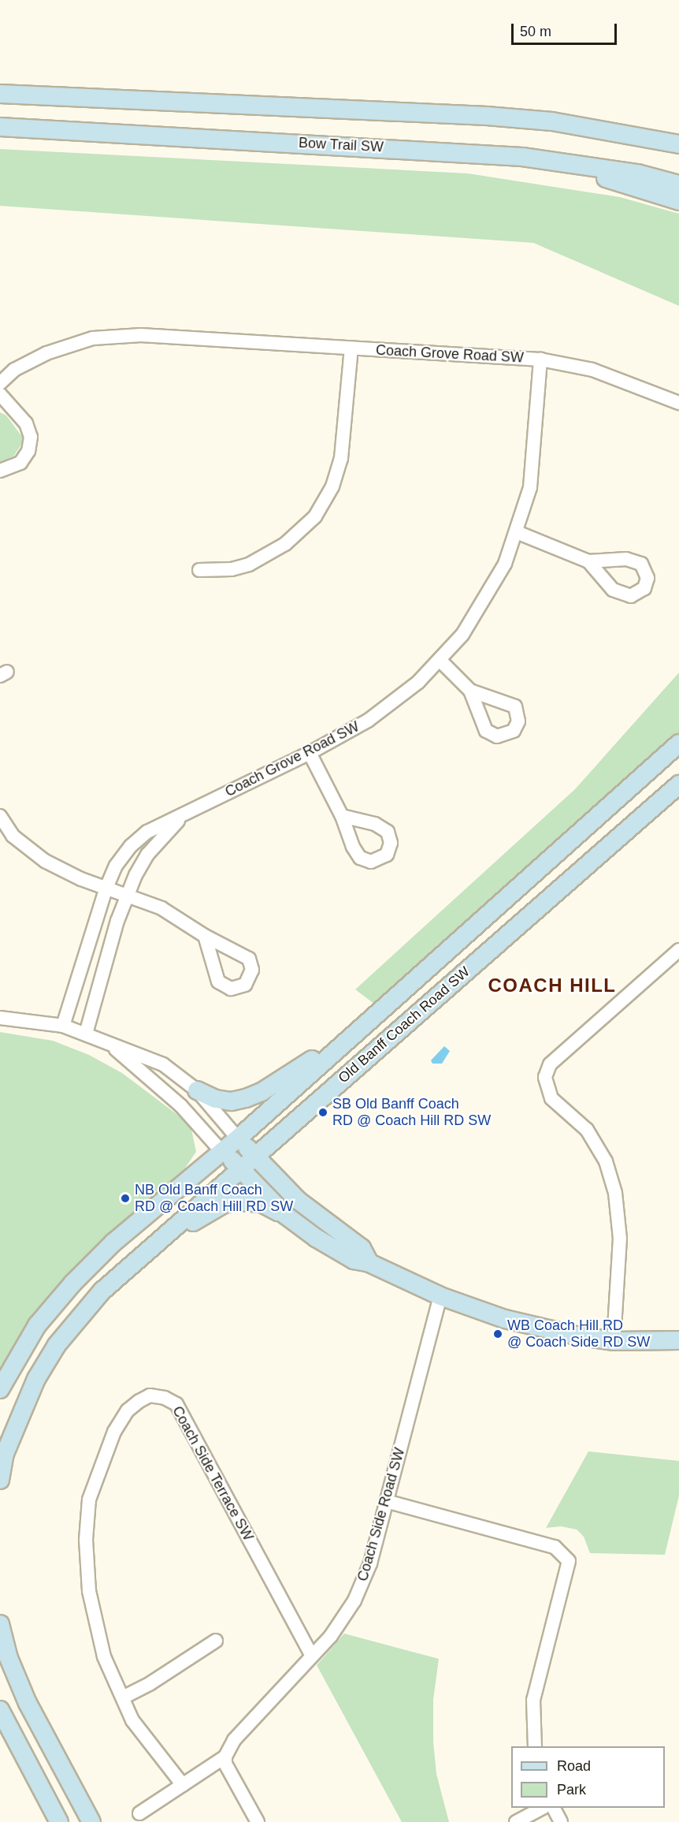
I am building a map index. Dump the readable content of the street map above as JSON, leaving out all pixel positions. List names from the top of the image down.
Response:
{
  "streets": {
    "main road": ["Bow Trail SW", "Old Banff Coach Road SW"],
    "street": ["Coach Grove Road SW", "Coach Side Terrace SW", "Coach Side Road SW"]
  },
  "crossings": [
    ["Coach Side Terrace SW", "Coach Side Road SW"]
  ],
  "districts": ["COACH HILL"],
  "places": ["SB Old Banff Coach RD @ Coach Hill RD SW", "NB Old Banff Coach RD @ Coach Hill RD SW", "WB Coach Hill RD @ Coach Side RD SW"],
  "legend": ["Road", "Park"],
  "scale_bar": "50 m"
}
